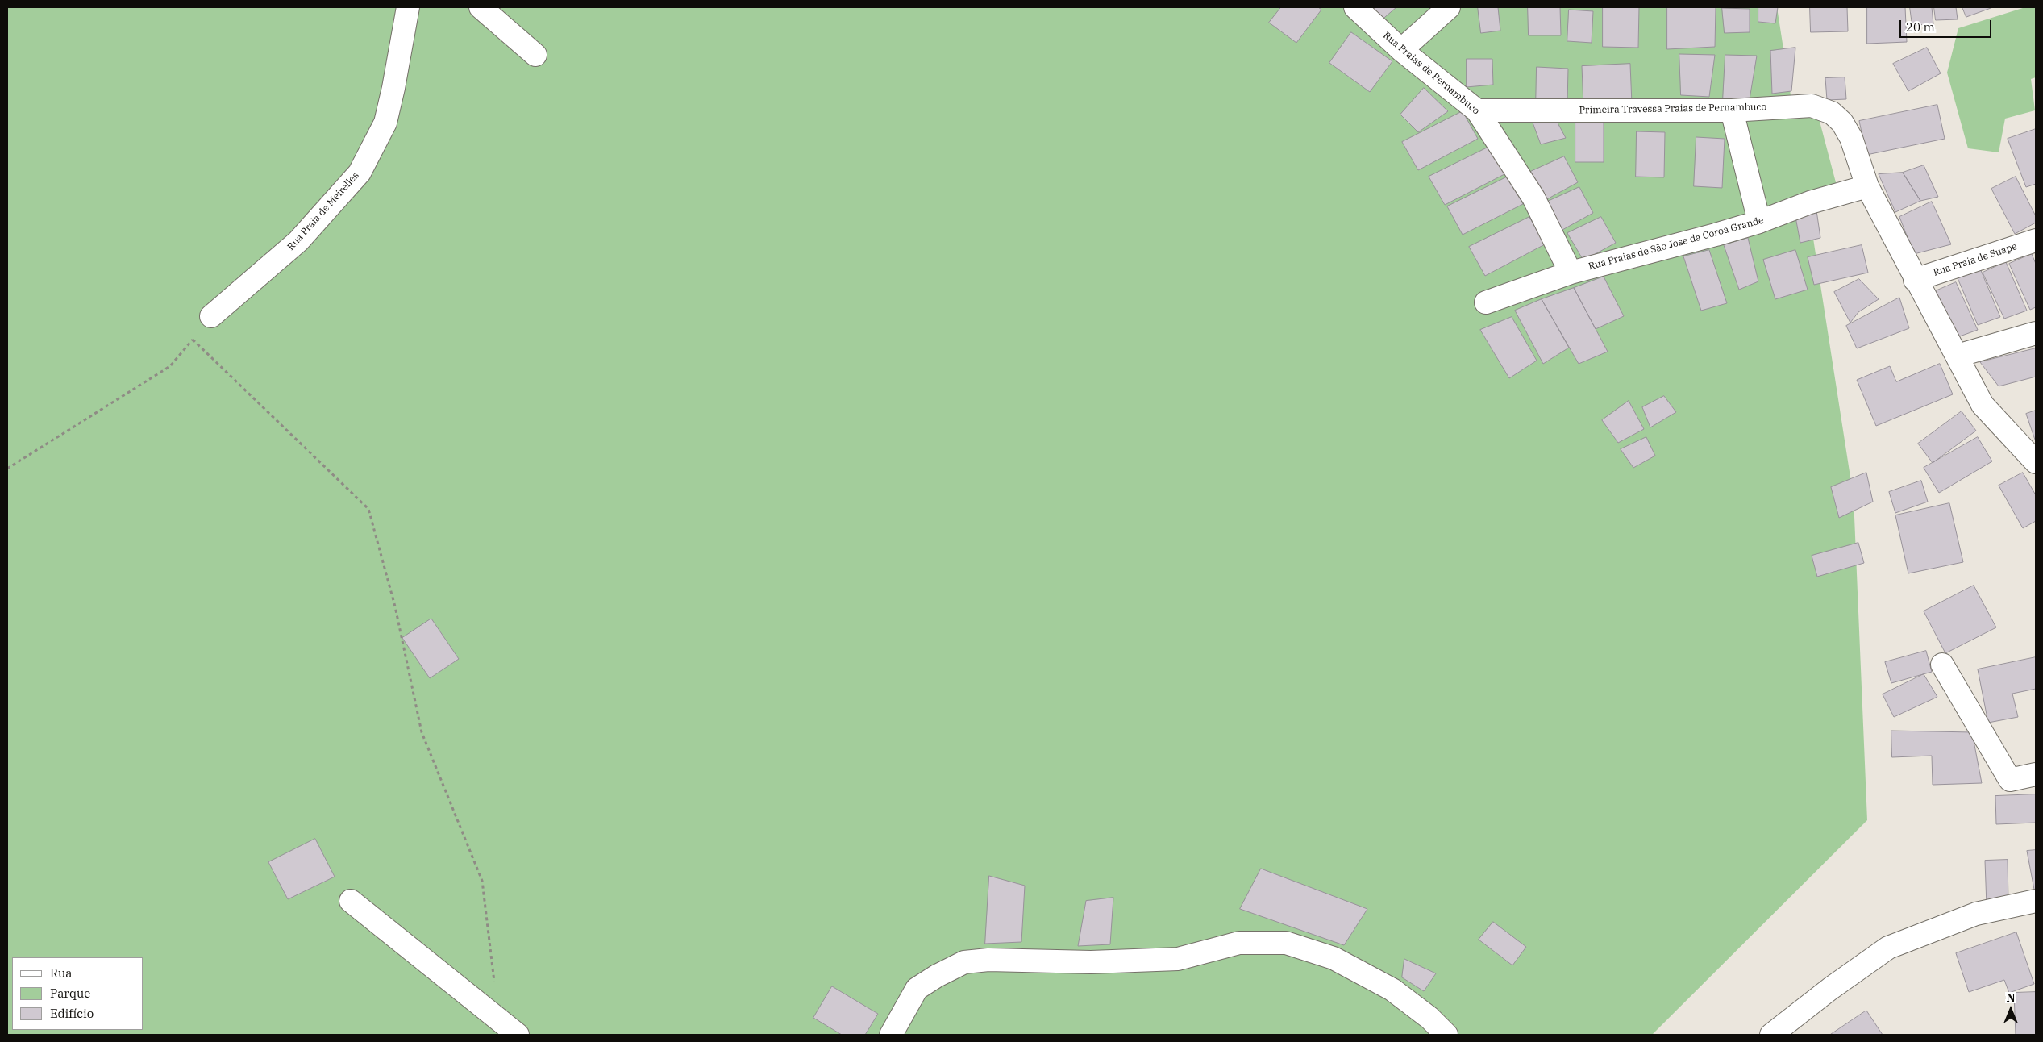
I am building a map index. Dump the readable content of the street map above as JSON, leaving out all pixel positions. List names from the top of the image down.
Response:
{
  "streets": {
    "street": [
      "Rua Praias de Pernambuco",
      "Primeira Travessa Praias de Pernambuco",
      "Rua Praia de Meirelles",
      "Rua Praias de São Jose da Coroa Grande",
      "Rua Praia de Suape"
    ]
  },
  "crossings": [
    ["Rua Praias de Pernambuco", "Primeira Travessa Praias de Pernambuco"],
    ["Rua Praias de Pernambuco", "Rua Praias de São Jose da Coroa Grande"],
    ["Primeira Travessa Praias de Pernambuco", "Rua Praias de São Jose da Coroa Grande"]
  ],
  "legend": ["Rua", "Parque", "Edifício"],
  "scale_bar": "20 m",
  "north": "top"
}
